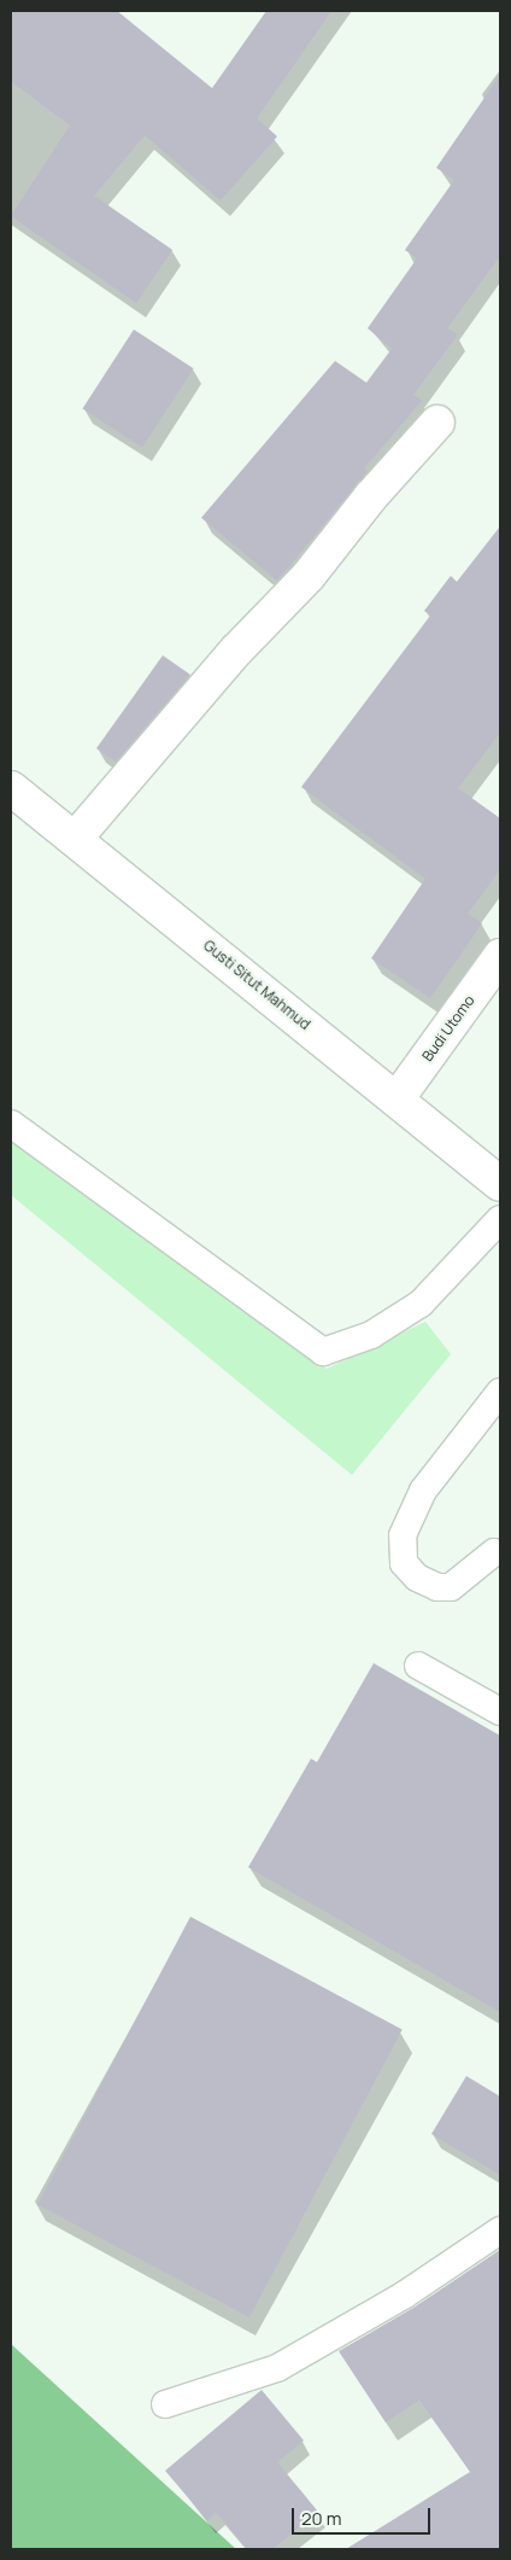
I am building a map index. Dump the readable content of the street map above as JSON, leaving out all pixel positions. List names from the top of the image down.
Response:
{
  "streets": {
    "main road": ["Gusti Situt Mahmud", "Budi Utomo"]
  },
  "crossings": [
    ["Gusti Situt Mahmud", "Budi Utomo"]
  ],
  "scale_bar": "20 m"
}
